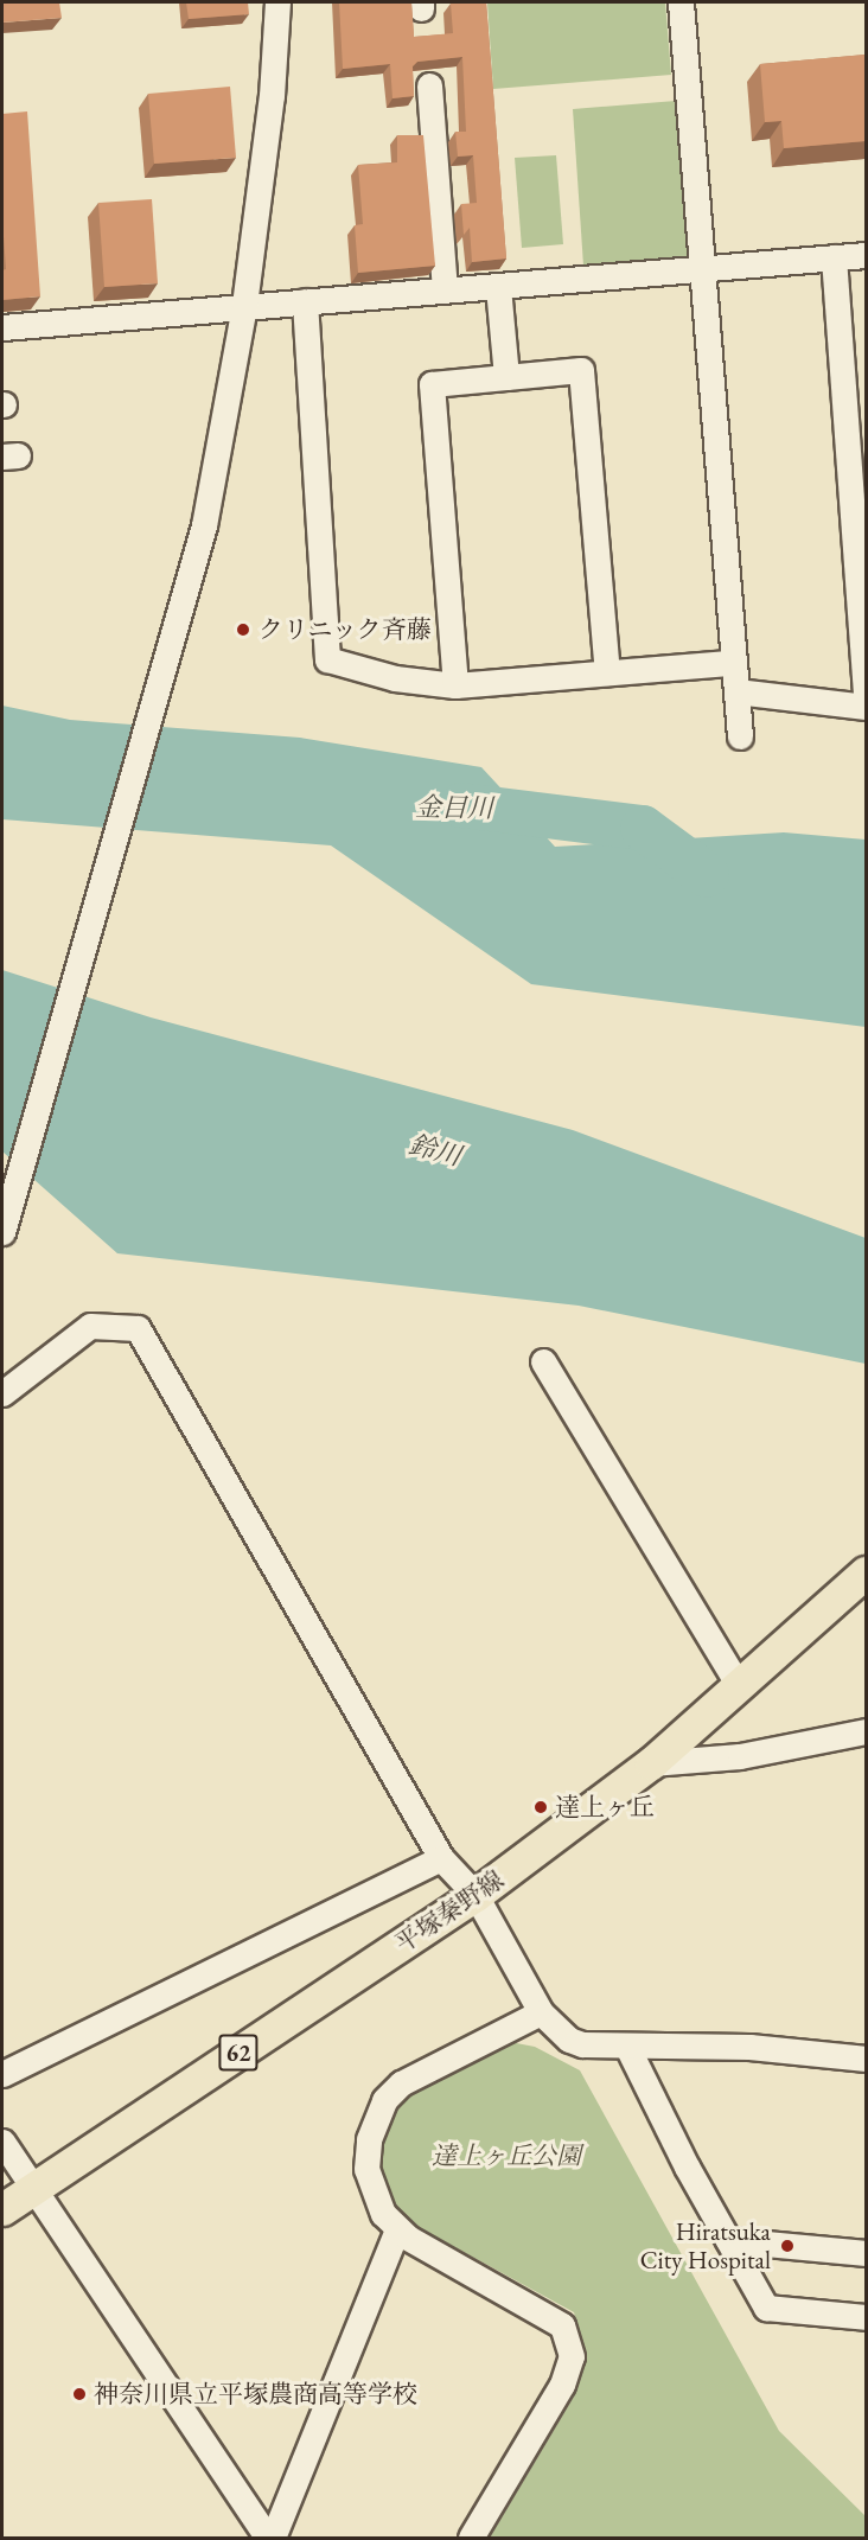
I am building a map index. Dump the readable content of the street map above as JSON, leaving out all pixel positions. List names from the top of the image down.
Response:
{
  "streets": {
    "main road": ["平塚秦野線", "62"]
  },
  "water": ["金目川", "鈴川"],
  "parks": ["達上ヶ丘公園"],
  "places": [
    "クリニック斉藤",
    "達上ヶ丘",
    "Hiratsuka City Hospital",
    "神奈川県立平塚農商高等学校"
  ]
}
